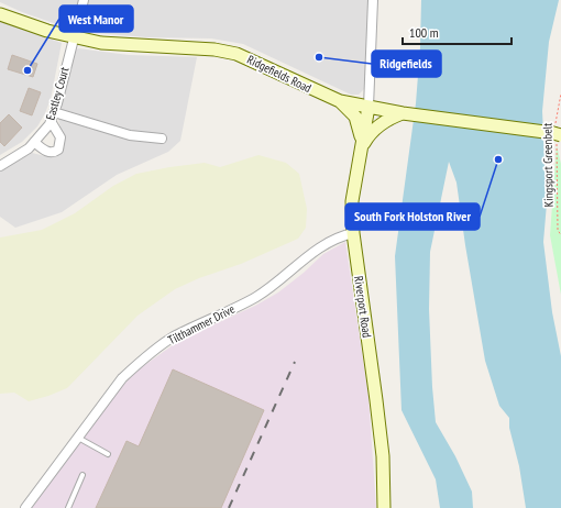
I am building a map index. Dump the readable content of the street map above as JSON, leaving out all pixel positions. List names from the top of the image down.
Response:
{
  "streets": {
    "main road": ["Ridgefields Road", "Riverport Road"],
    "street": ["Eastley Court", "Tilthammer Drive"],
    "path": ["Kingsport Greenbelt"]
  },
  "crossings": [
    ["Ridgefields Road", "Eastley Court"],
    ["Ridgefields Road", "Kingsport Greenbelt"],
    ["Ridgefields Road", "Riverport Road"],
    ["Riverport Road", "Tilthammer Drive"]
  ],
  "places": ["Ridgefields", "West Manor", "South Fork Holston River"],
  "scale_bar": "100 m"
}
